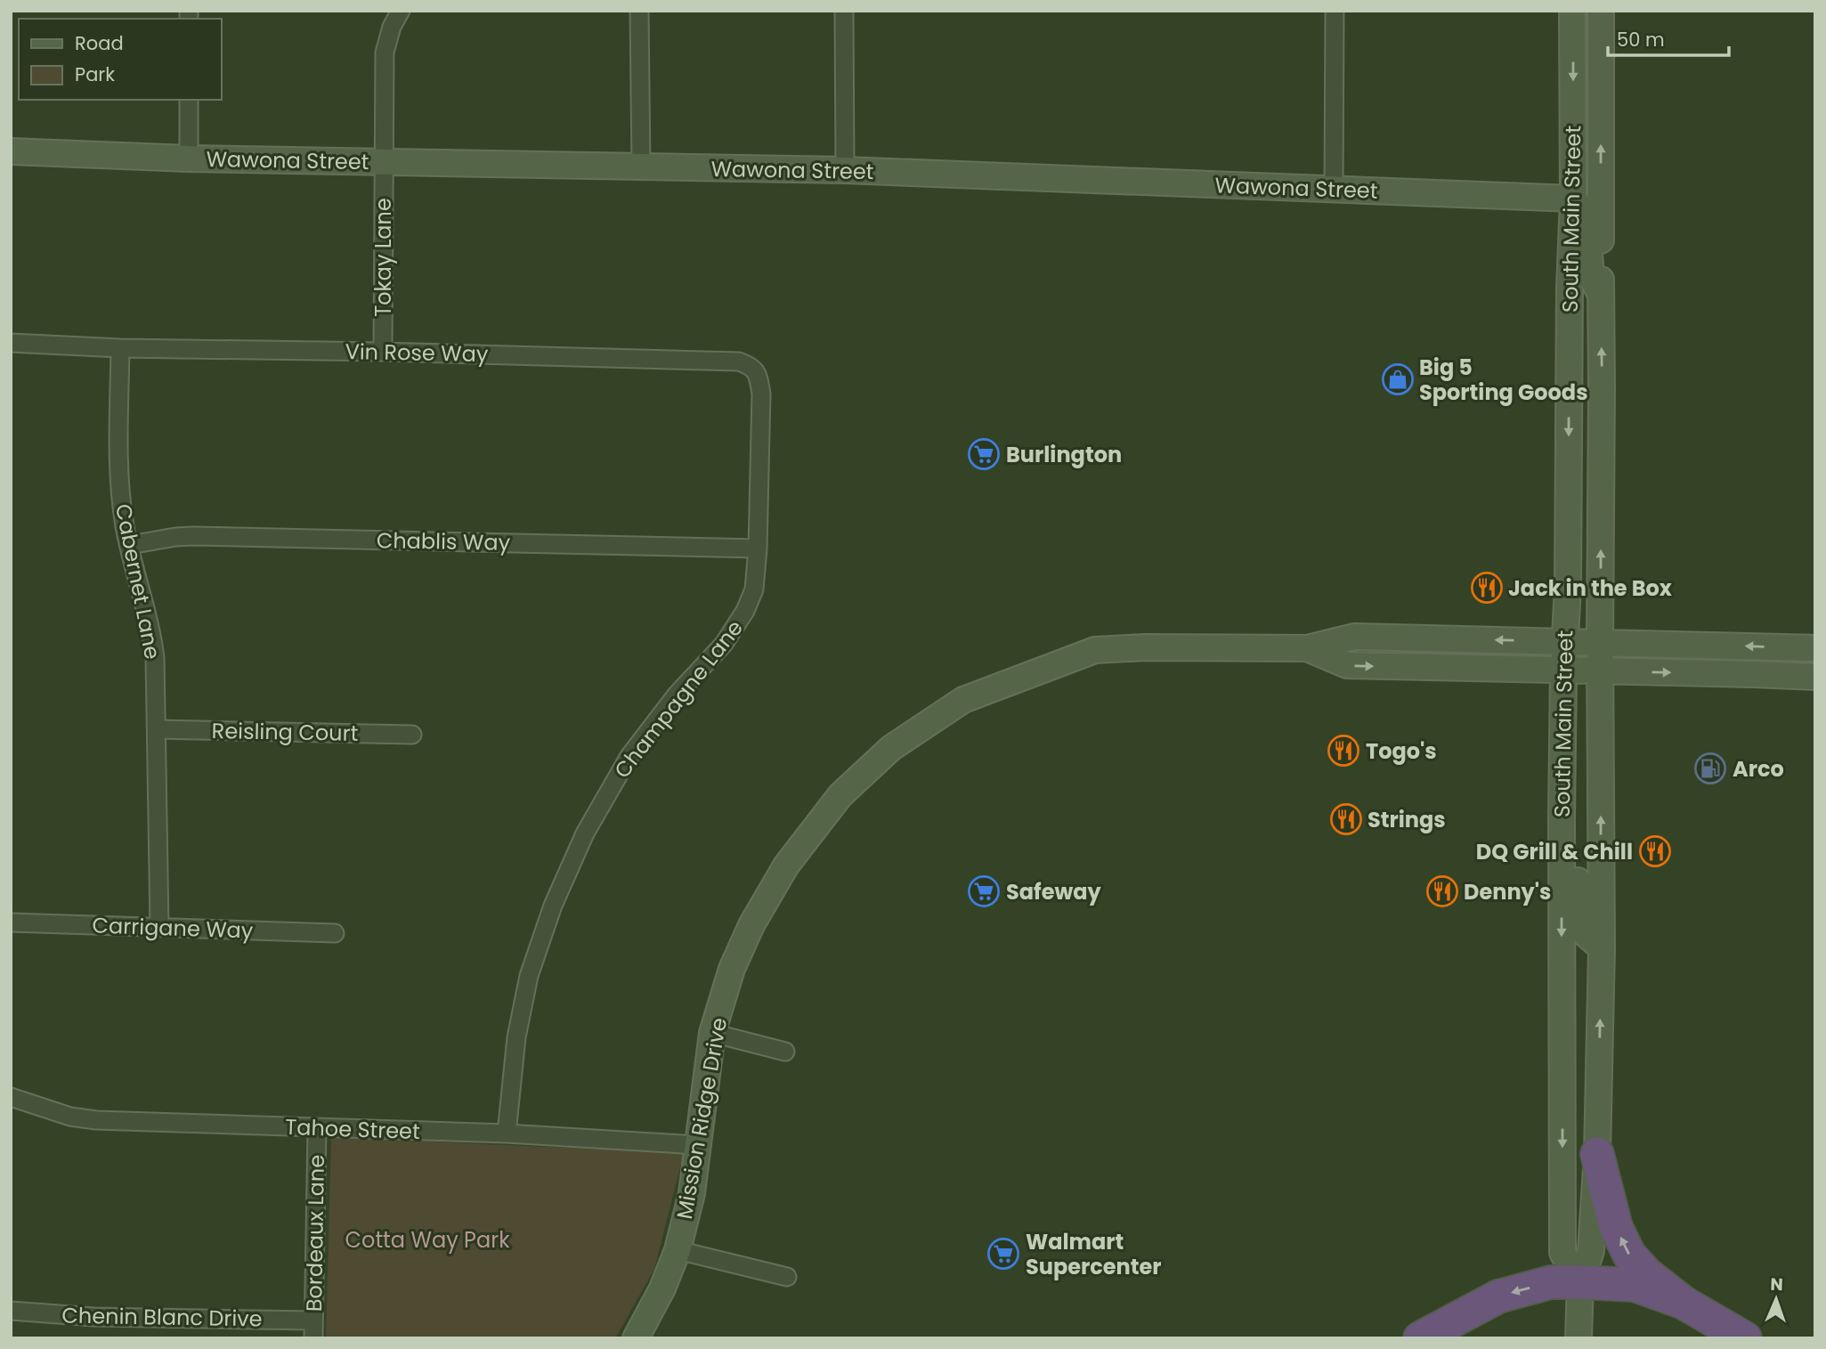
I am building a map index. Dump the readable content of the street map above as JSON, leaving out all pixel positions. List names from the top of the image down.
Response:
{
  "streets": {
    "street": [
      "Wawona Street",
      "South Main Street",
      "Tokay Lane",
      "Vin Rose Way",
      "Chablis Way",
      "Cabernet Lane",
      "Champagne Lane",
      "Reisling Court",
      "Carrigane Way",
      "Mission Ridge Drive",
      "Tahoe Street",
      "Bordeaux Lane",
      "Chenin Blanc Drive"
    ]
  },
  "crossings": [
    ["Wawona Street", "South Main Street"],
    ["Wawona Street", "Tokay Lane"],
    ["South Main Street", "Mission Ridge Drive"],
    ["Tokay Lane", "Vin Rose Way"],
    ["Vin Rose Way", "Cabernet Lane"],
    ["Vin Rose Way", "Champagne Lane"],
    ["Chablis Way", "Cabernet Lane"],
    ["Chablis Way", "Champagne Lane"],
    ["Cabernet Lane", "Reisling Court"],
    ["Cabernet Lane", "Carrigane Way"],
    ["Champagne Lane", "Tahoe Street"],
    ["Mission Ridge Drive", "Tahoe Street"],
    ["Tahoe Street", "Bordeaux Lane"],
    ["Bordeaux Lane", "Chenin Blanc Drive"]
  ],
  "parks": ["Cotta Way Park"],
  "places": {
    "shop": ["Big 5 Sporting Goods"],
    "supermarket": ["Burlington", "Safeway", "Walmart Supercenter"],
    "restaurant": [
      "Jack in the Box",
      "Togo's",
      "Strings",
      "DQ Grill & Chill",
      "Denny's"
    ],
    "fuel station": ["Arco"]
  },
  "legend": ["Road", "Park"],
  "scale_bar": "50 m",
  "north": "top"
}
